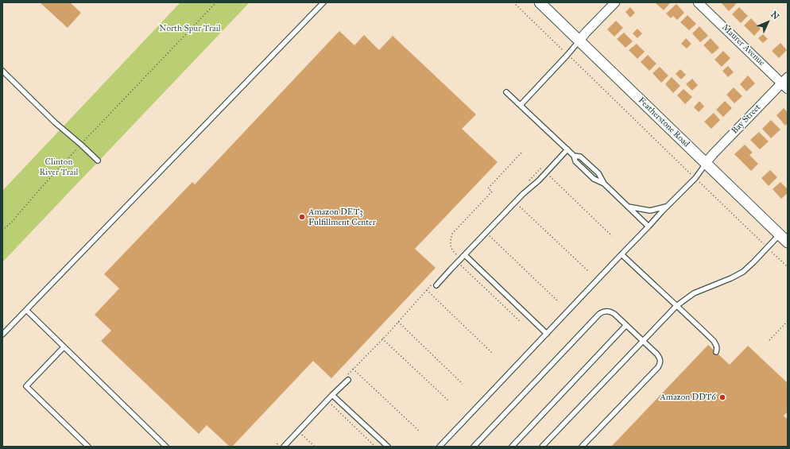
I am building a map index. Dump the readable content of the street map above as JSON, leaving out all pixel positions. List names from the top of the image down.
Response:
{
  "streets": {
    "street": ["Maurer Avenue", "Bay Street", "Featherstone Road"]
  },
  "crossings": [
    ["Maurer Avenue", "Bay Street"],
    ["Bay Street", "Featherstone Road"]
  ],
  "parks": ["North Spur Trail", "Clinton River Trail"],
  "places": ["Amazon DET3 Fulfillment Center", "Amazon DDT6"],
  "north": "top right"
}
